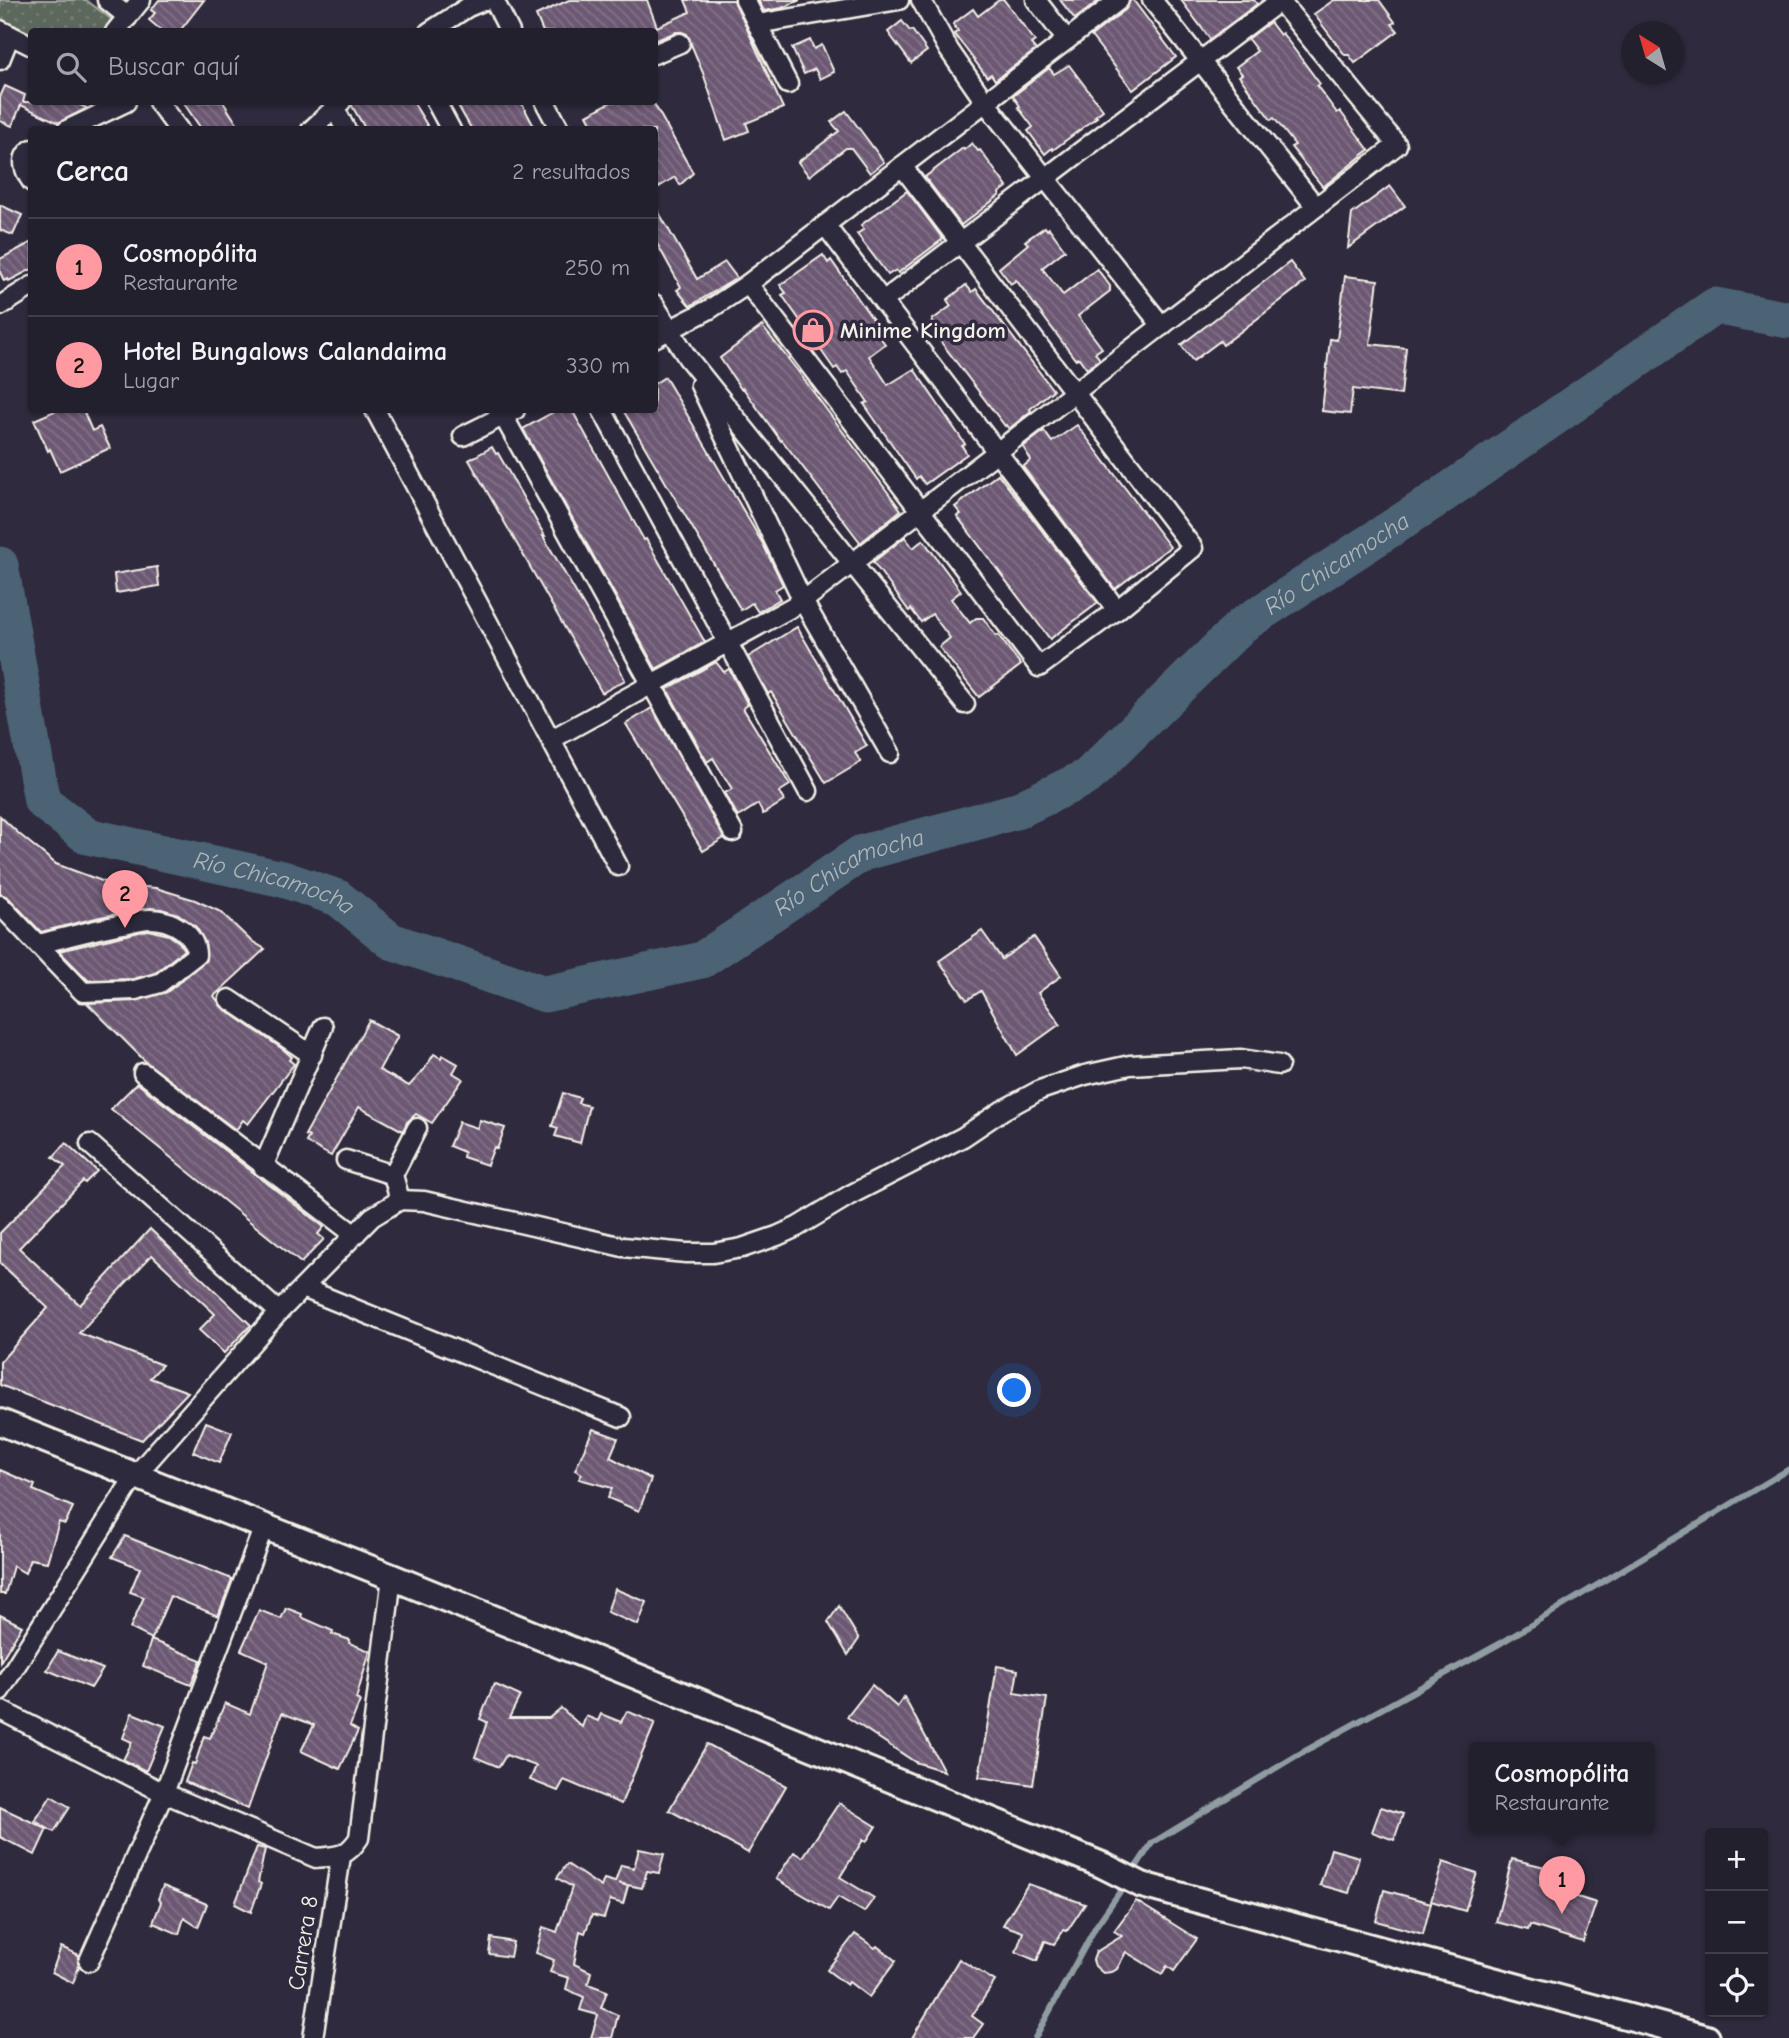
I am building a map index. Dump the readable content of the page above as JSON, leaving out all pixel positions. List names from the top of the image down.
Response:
{
  "streets": {
    "street": ["Carrera 8"]
  },
  "water": ["Río Chicamocha"],
  "places": {
    "shop": ["Minime Kingdom"]
  },
  "north": "top left",
  "page": {
    "search": "Buscar aquí",
    "heading": ["Cerca", "2 resultados"],
    "list": [
      {
        "mark": "1",
        "name": "Cosmopólita",
        "note": "Restaurante",
        "value": "250 m"
      },
      {
        "mark": "2",
        "name": "Hotel Bungalows Calandaima",
        "note": "Lugar",
        "value": "330 m"
      }
    ],
    "pins": ["2", "1"],
    "popup": ["Cosmopólita", "Restaurante"],
    "map_buttons": ["+", "−"]
  }
}
